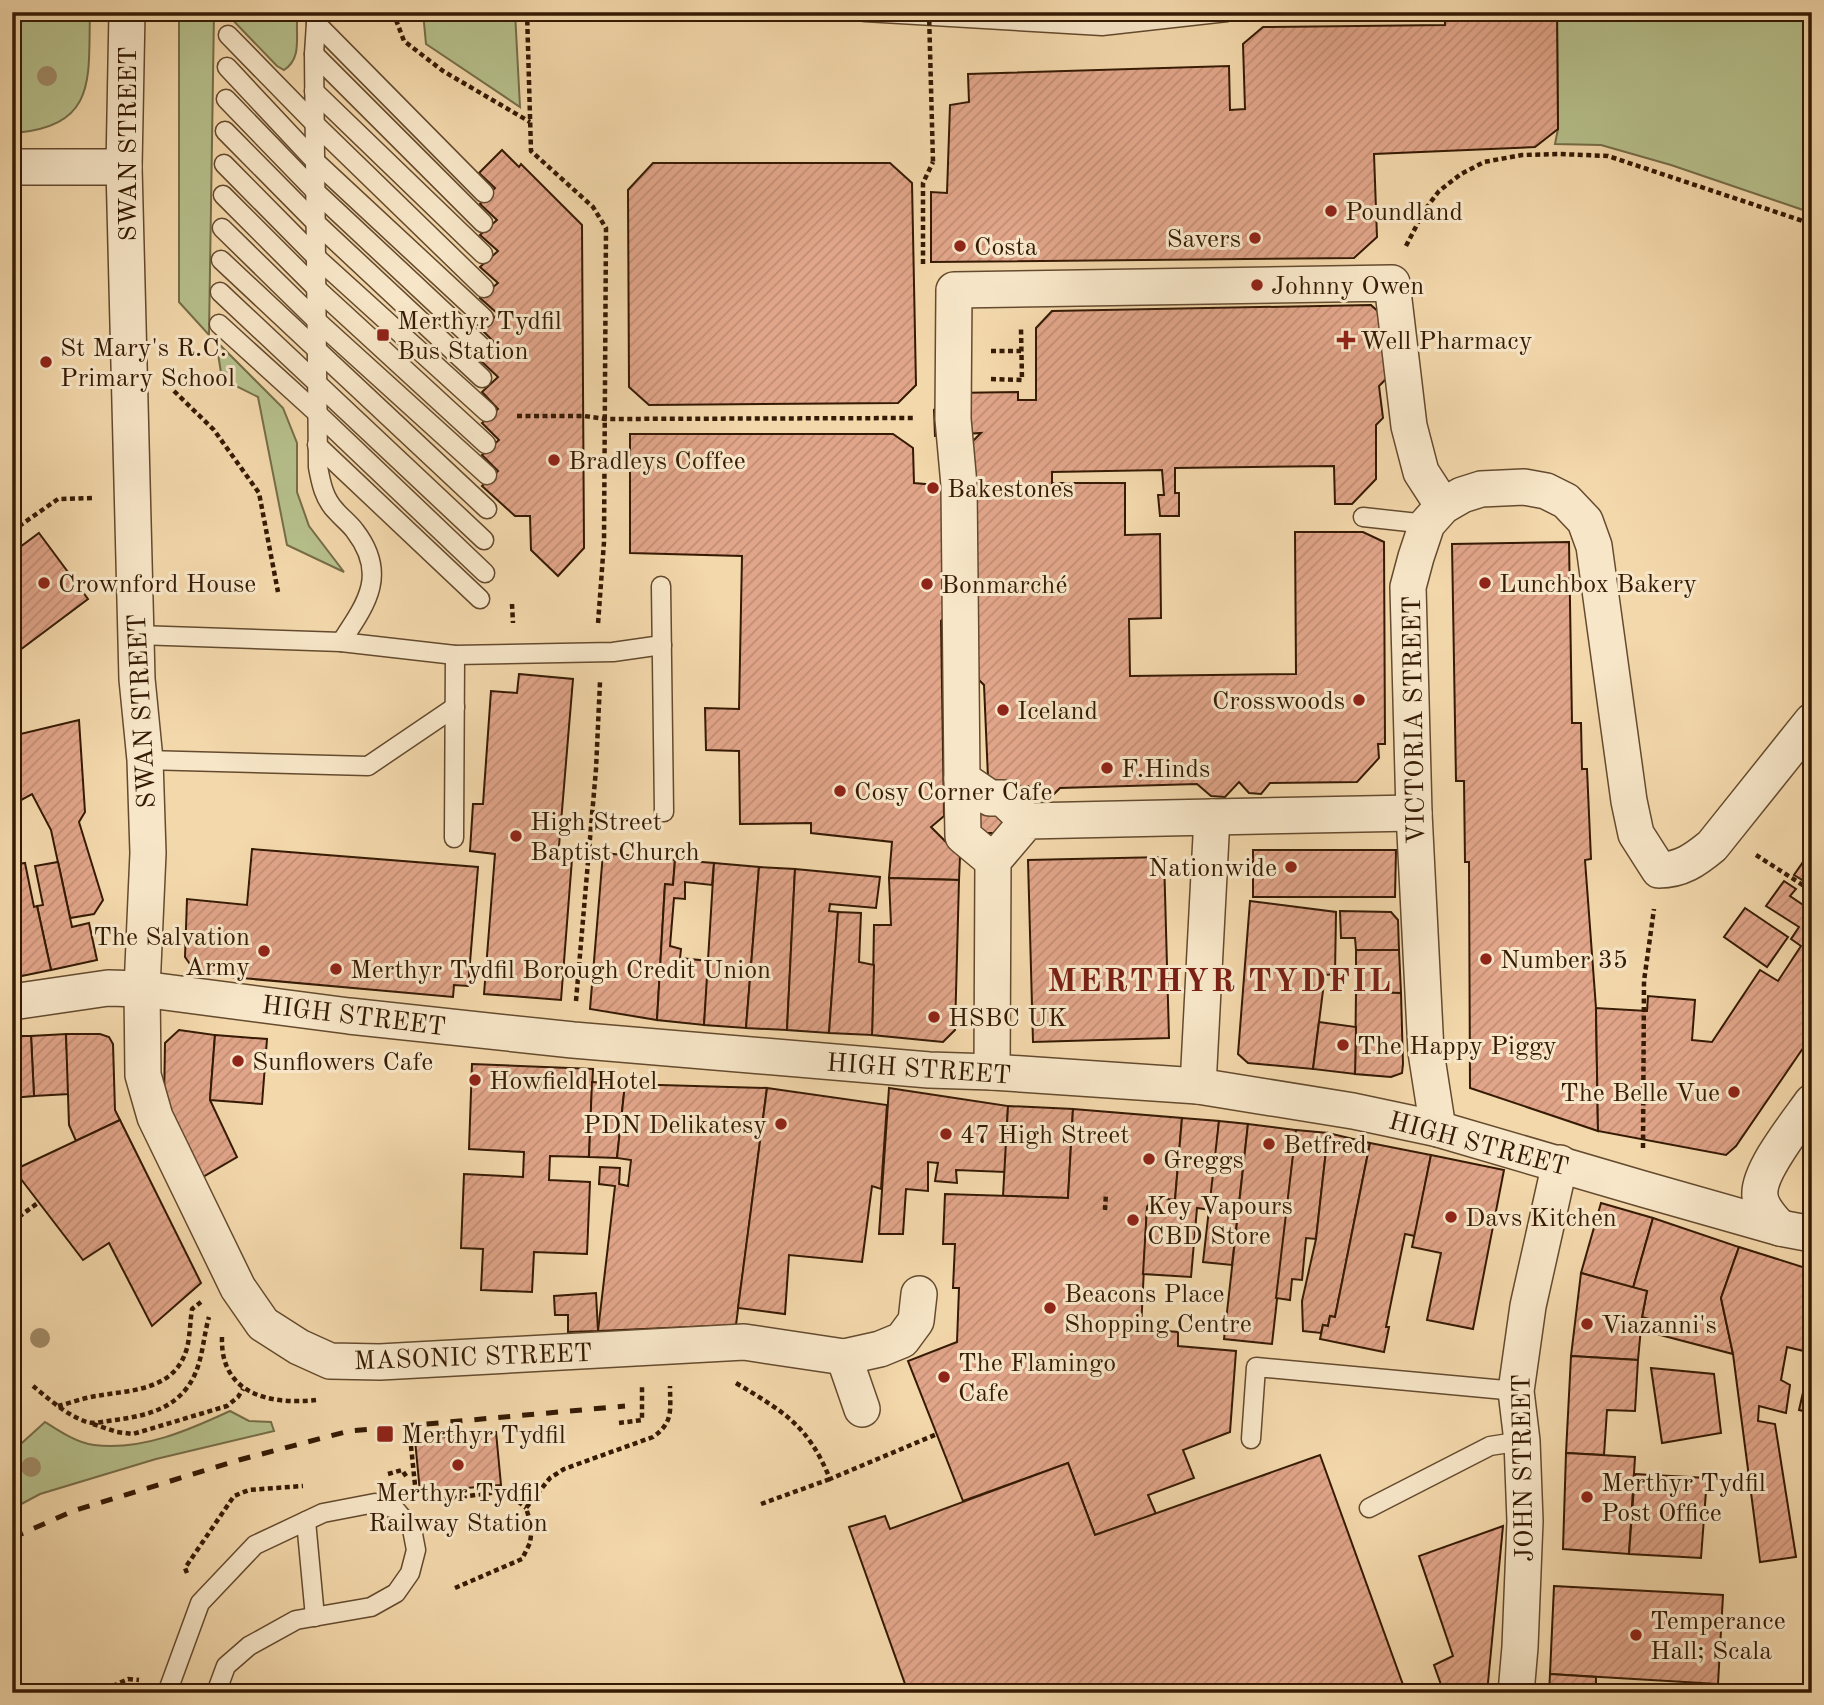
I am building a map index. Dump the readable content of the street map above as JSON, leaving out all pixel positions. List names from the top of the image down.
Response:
{
  "streets": {
    "street": [
      "SWAN STREET",
      "VICTORIA STREET",
      "HIGH STREET",
      "MASONIC STREET",
      "JOHN STREET"
    ]
  },
  "crossings": [
    ["SWAN STREET", "HIGH STREET"],
    ["SWAN STREET", "MASONIC STREET"],
    ["VICTORIA STREET", "HIGH STREET"],
    ["HIGH STREET", "MASONIC STREET"],
    ["HIGH STREET", "JOHN STREET"]
  ],
  "districts": ["MERTHYR TYDFIL"],
  "places": {
    "other": [
      "Poundland",
      "Savers",
      "Costa",
      "Johnny Owen",
      "St Mary's R.C. Primary School",
      "Bradleys Coffee",
      "Bakestones",
      "Crownford House",
      "Lunchbox Bakery",
      "Bonmarché",
      "Crosswoods",
      "Iceland",
      "F.Hinds",
      "Cosy Corner Cafe",
      "High Street Baptist Church",
      "Nationwide",
      "The Salvation Army",
      "Number 35",
      "Merthyr Tydfil Borough Credit Union",
      "HSBC UK",
      "The Happy Piggy",
      "Sunflowers Cafe",
      "Howfield Hotel",
      "The Belle Vue",
      "PDN Delikatesy",
      "47 High Street",
      "Betfred",
      "Greggs",
      "Davs Kitchen",
      "Key Vapours CBD Store",
      "Beacons Place Shopping Centre",
      "Viazanni's",
      "The Flamingo Cafe",
      "Merthyr Tydfil Railway Station",
      "Merthyr Tydfil Post Office",
      "Temperance Hall; Scala"
    ],
    "transit": ["Merthyr Tydfil Bus Station", "Merthyr Tydfil"],
    "health": ["Well Pharmacy"]
  }
}
